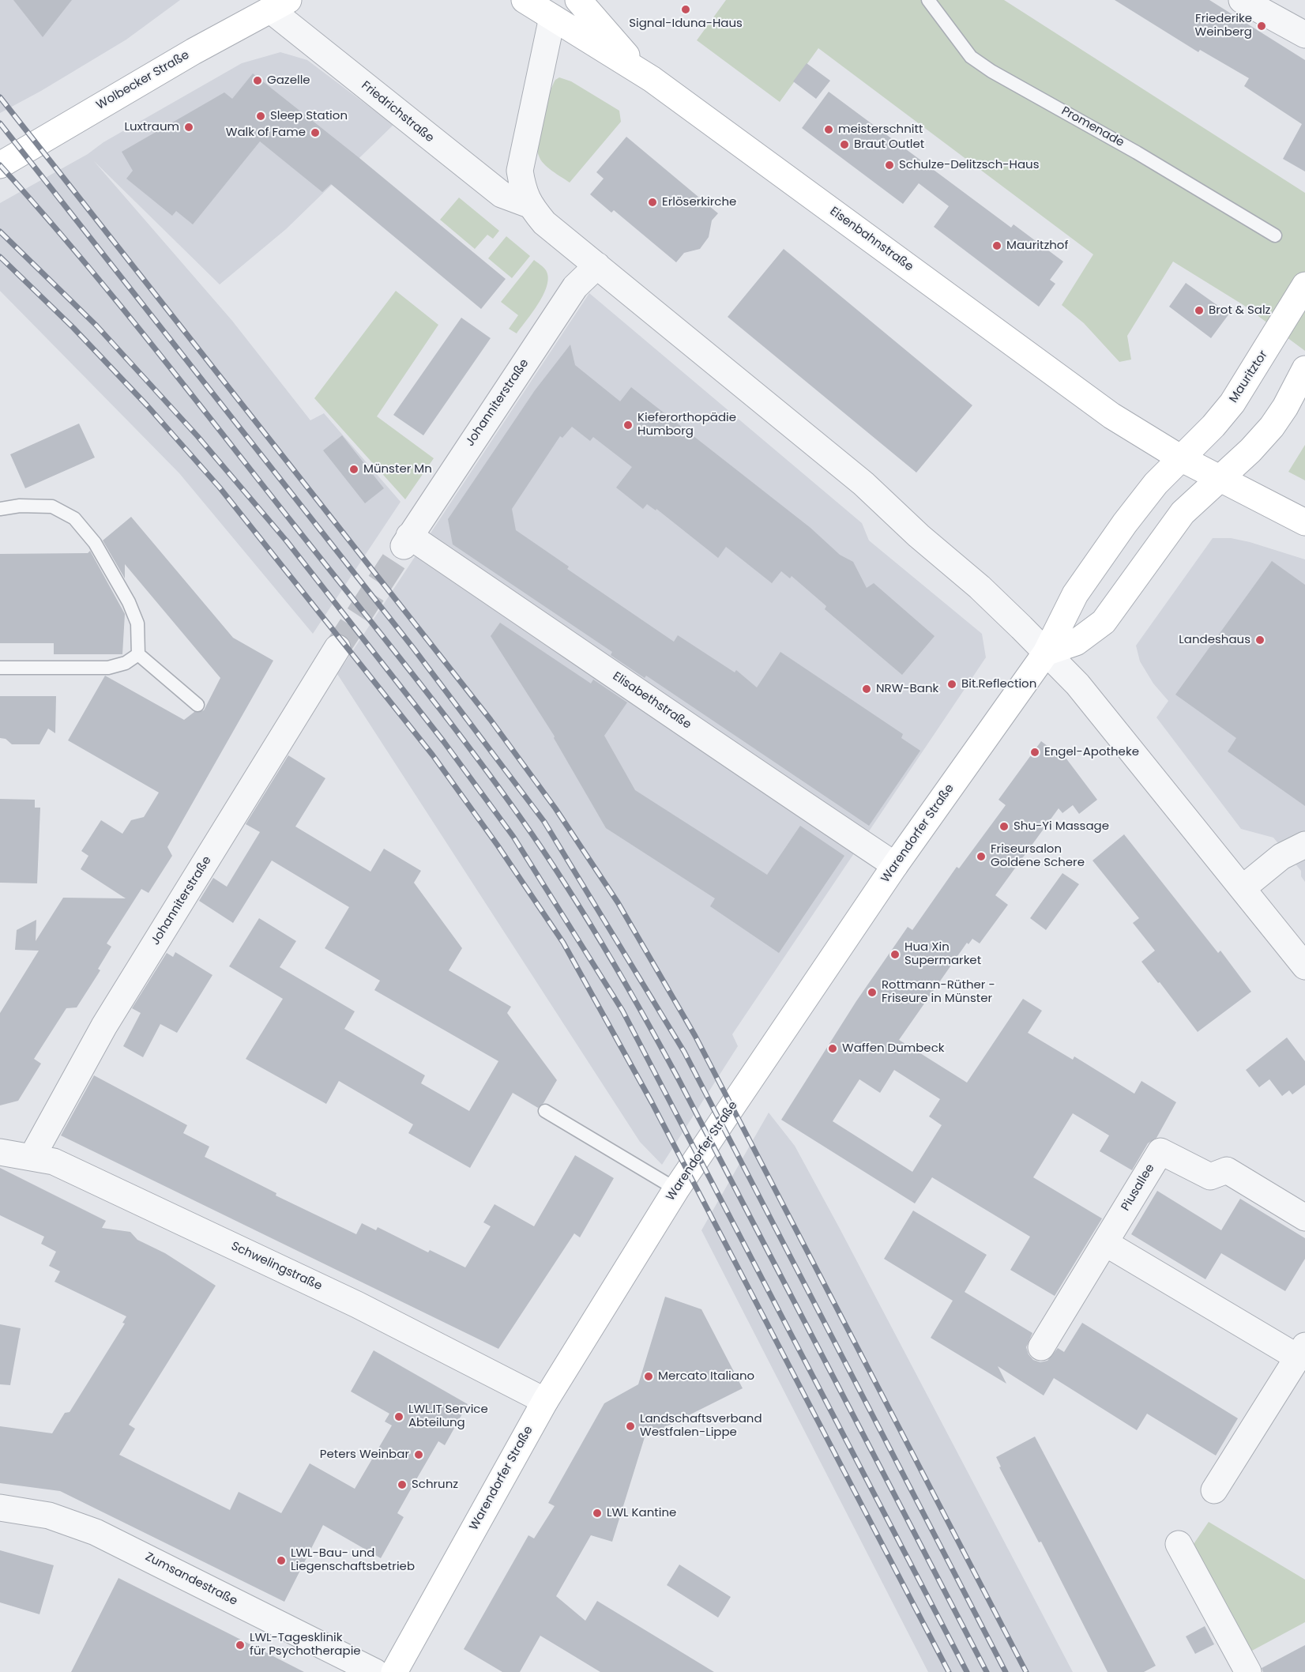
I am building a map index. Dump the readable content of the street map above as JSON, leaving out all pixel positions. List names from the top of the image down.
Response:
{
  "streets": {
    "main road": [
      "Wolbecker Straße",
      "Eisenbahnstraße",
      "Mauritztor",
      "Warendorfer Straße"
    ],
    "street": [
      "Friedrichstraße",
      "Johanniterstraße",
      "Elisabethstraße",
      "Piusallee",
      "Schwelingstraße",
      "Zumsandestraße"
    ],
    "lane": ["Promenade"]
  },
  "crossings": [
    ["Wolbecker Straße", "Friedrichstraße"],
    ["Eisenbahnstraße", "Mauritztor"],
    ["Mauritztor", "Warendorfer Straße"],
    ["Johanniterstraße", "Elisabethstraße"],
    ["Johanniterstraße", "Schwelingstraße"],
    ["Elisabethstraße", "Warendorfer Straße"],
    ["Warendorfer Straße", "Schwelingstraße"]
  ],
  "places": [
    "Signal-Iduna-Haus",
    "Friederike Weinberg",
    "Gazelle",
    "Sleep Station",
    "Luxtraum",
    "meisterschnitt",
    "Walk of Fame",
    "Braut Outlet",
    "Schulze-Delitzsch-Haus",
    "Erlöserkirche",
    "Mauritzhof",
    "Brot & Salz",
    "Kieferorthopädie Humborg",
    "Münster Mn",
    "Landeshaus",
    "Bit.Reflection",
    "NRW-Bank",
    "Engel-Apotheke",
    "Shu-Yi Massage",
    "Friseursalon Goldene Schere",
    "Hua Xin Supermarket",
    "Rottmann-Rüther - Friseure in Münster",
    "Waffen Dumbeck",
    "Mercato Italiano",
    "LWL.IT Service Abteilung",
    "Landschaftsverband Westfalen-Lippe",
    "Peters Weinbar",
    "Schrunz",
    "LWL Kantine",
    "LWL-Bau- und Liegenschaftsbetrieb",
    "LWL-Tagesklinik für Psychotherapie"
  ]
}
